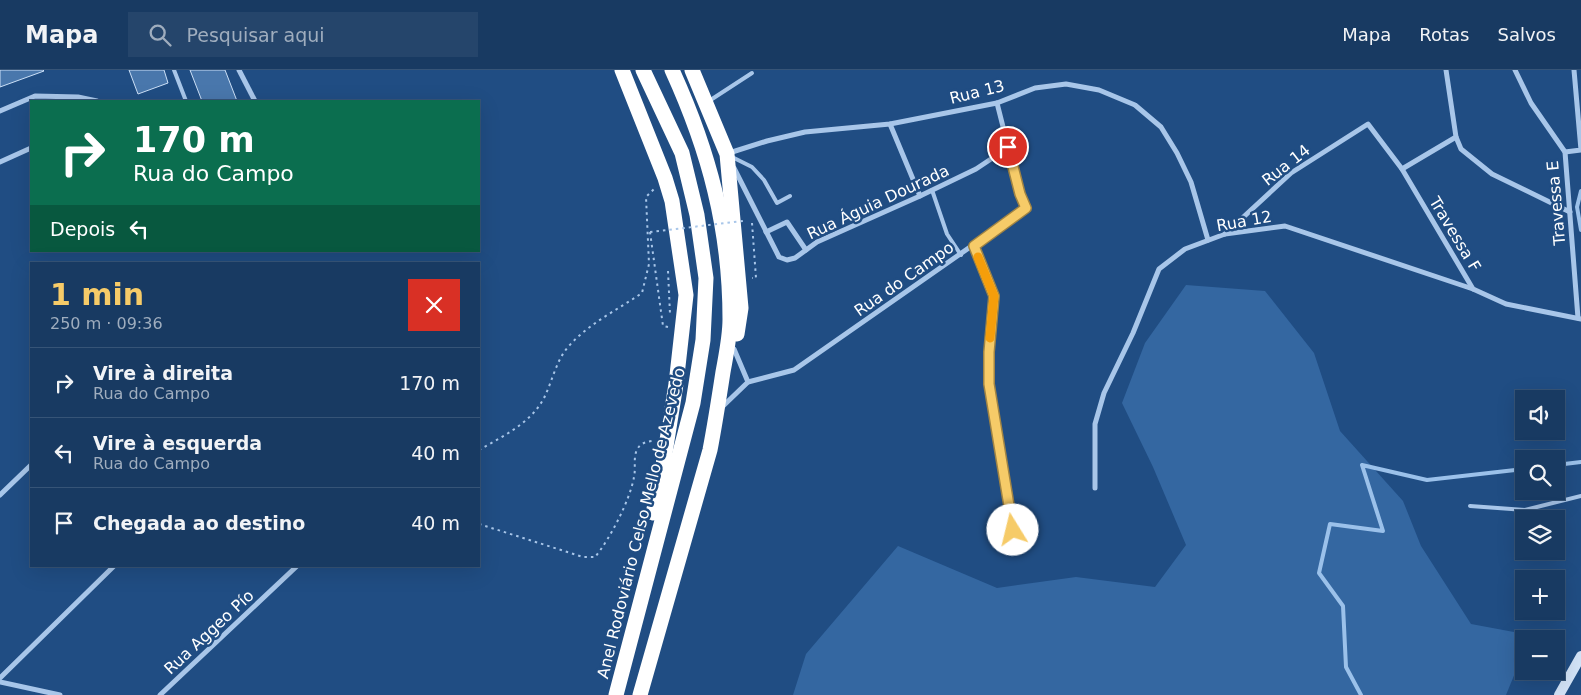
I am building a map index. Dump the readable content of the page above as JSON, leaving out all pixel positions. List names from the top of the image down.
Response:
{
  "streets": {
    "highway": ["Anel Rodoviário Celso Mello de Azevedo"],
    "street": [
      "Rua 13",
      "Rua 14",
      "Rua Águia Dourada",
      "Travessa E",
      "Rua 12",
      "Travessa F",
      "Rua do Campo",
      "Rua Aggeo Pío"
    ]
  },
  "crossings": [
    ["Rua 13", "Rua Águia Dourada"],
    ["Rua 13", "Rua 12"],
    ["Rua 13", "Rua do Campo"],
    ["Rua 14", "Rua 12"],
    ["Rua 14", "Travessa F"],
    ["Rua Águia Dourada", "Rua do Campo"],
    ["Travessa E", "Travessa F"],
    ["Rua 12", "Travessa F"]
  ],
  "page": {
    "header": "Mapa",
    "search": "Pesquisar aqui",
    "nav": ["Mapa", "Rotas", "Salvos"],
    "turn": ["170 m", "Rua do Campo"],
    "then": "Depois",
    "heading": ["1 min", "250 m · 09:36"],
    "list": [
      {
        "name": "Vire à direita",
        "note": "Rua do Campo",
        "value": "170 m"
      },
      {
        "name": "Vire à esquerda",
        "note": "Rua do Campo",
        "value": "40 m"
      },
      {
        "name": "Chegada ao destino",
        "value": "40 m"
      }
    ],
    "map_buttons": ["+", "−"]
  }
}
